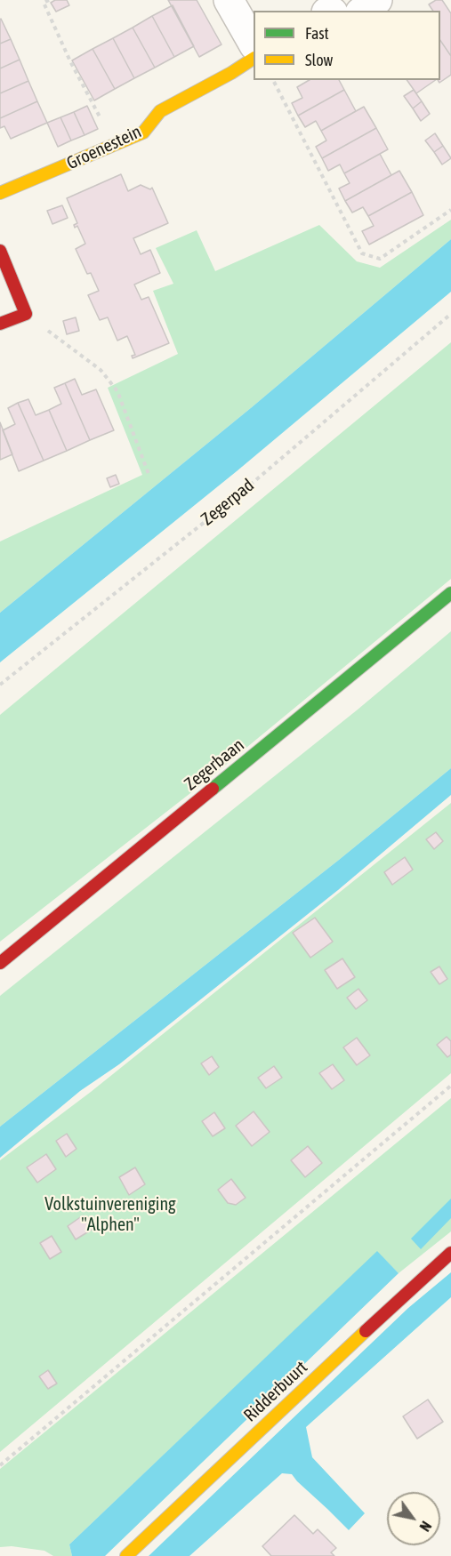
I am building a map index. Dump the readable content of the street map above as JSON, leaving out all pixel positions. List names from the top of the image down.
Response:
{
  "streets": {
    "street": ["Groenestein", "Zegerbaan", "Ridderbuurt"],
    "path": ["Zegerpad"]
  },
  "parks": ["Volkstuinvereniging \"Alphen\""],
  "legend": ["Fast", "Slow"],
  "north": "bottom right"
}
